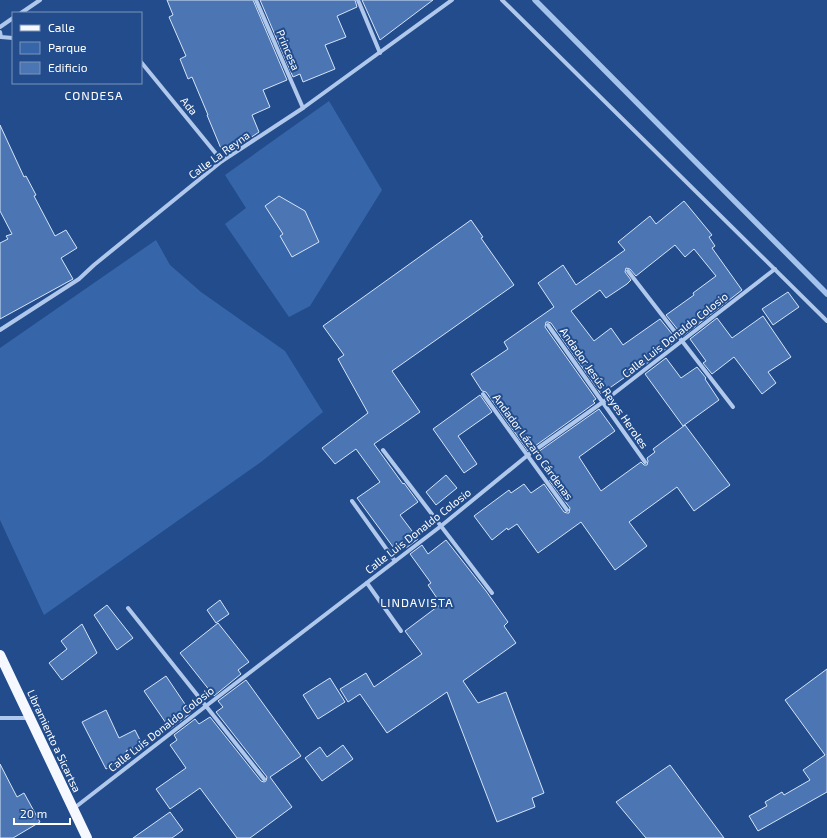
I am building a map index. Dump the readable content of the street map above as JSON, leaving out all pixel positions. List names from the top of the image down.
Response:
{
  "streets": {
    "main road": ["Libramiento a Sicartsa"],
    "street": [
      "Princesa",
      "Ada",
      "Calle La Reyna",
      "Calle Luis Donaldo Colosio",
      "Andador Jesús Reyes Heroles",
      "Andador Lázaro Cárdenas"
    ]
  },
  "crossings": [
    ["Princesa", "Calle La Reyna"],
    ["Ada", "Calle La Reyna"],
    ["Calle Luis Donaldo Colosio", "Andador Jesús Reyes Heroles"],
    ["Calle Luis Donaldo Colosio", "Andador Lázaro Cárdenas"],
    ["Calle Luis Donaldo Colosio", "Libramiento a Sicartsa"]
  ],
  "districts": ["CONDESA", "LINDAVISTA"],
  "legend": ["Calle", "Parque", "Edificio"],
  "scale_bar": "20 m"
}
